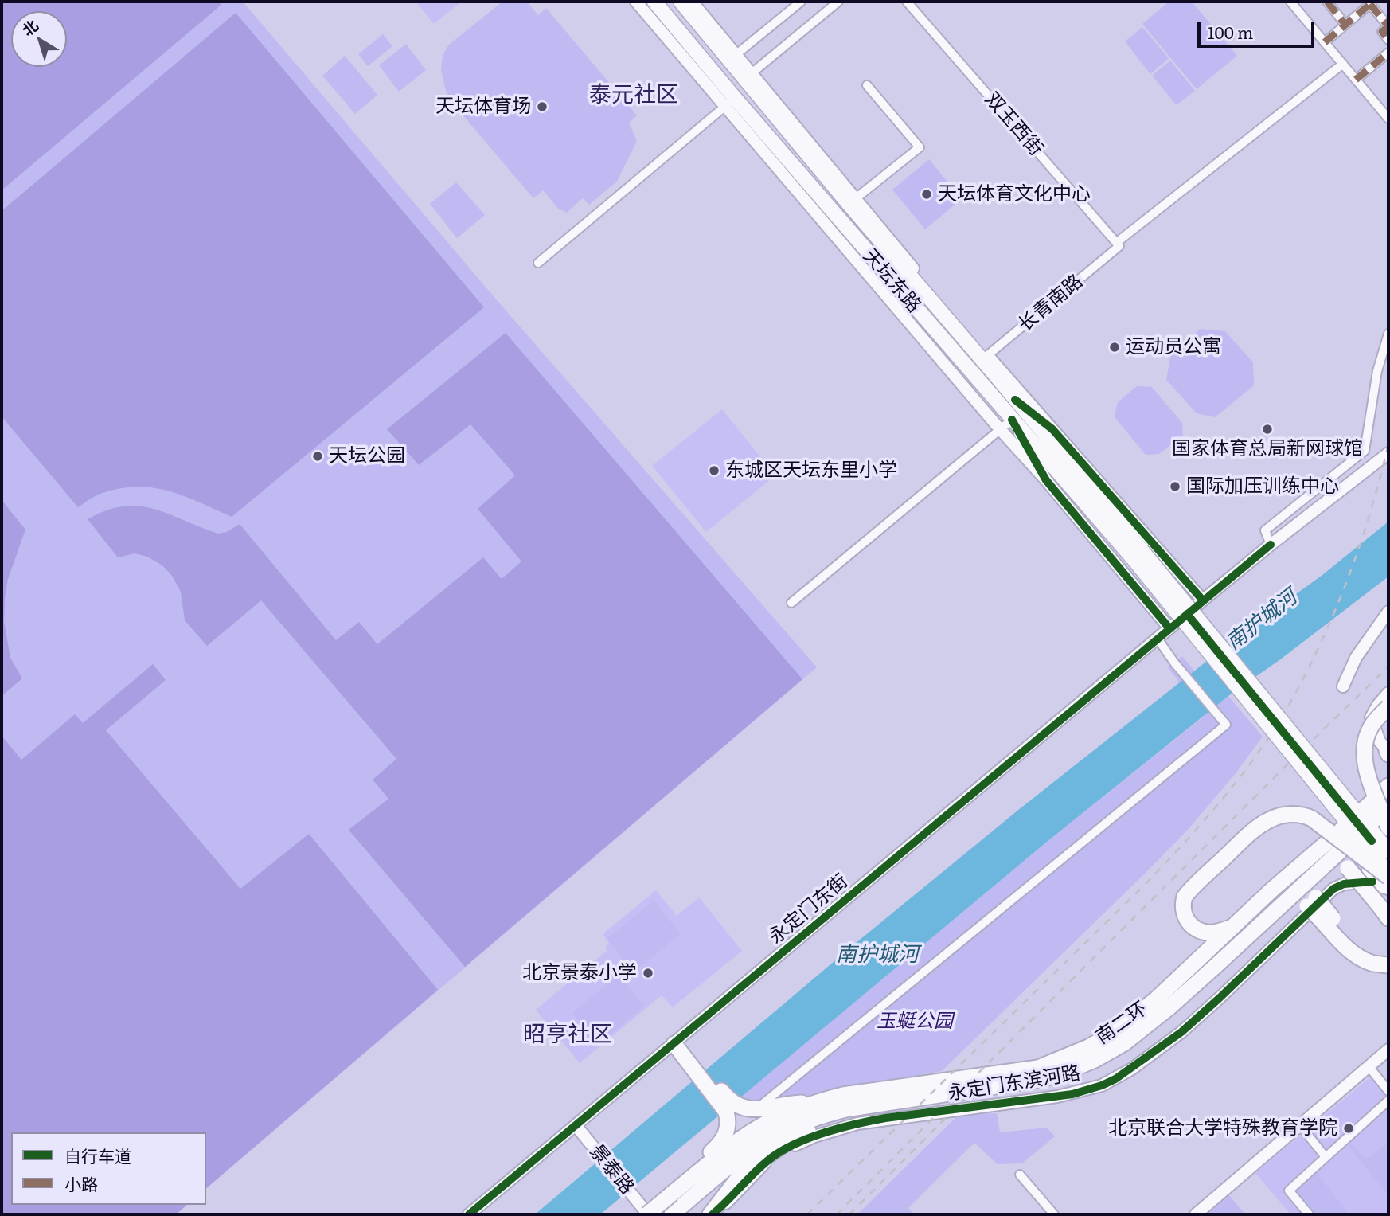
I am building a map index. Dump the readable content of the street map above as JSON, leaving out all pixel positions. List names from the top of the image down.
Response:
{
  "streets": {
    "highway": ["南二环"],
    "main road": ["天坛东路"],
    "street": [
      "双玉西街",
      "长青南路",
      "永定门东街",
      "永定门东滨河路",
      "景泰路"
    ]
  },
  "crossings": [
    ["双玉西街", "长青南路"],
    ["天坛东路", "长青南路"],
    ["永定门东街", "景泰路"],
    ["南二环", "景泰路"]
  ],
  "districts": ["泰元社区", "昭亨社区"],
  "water": ["南护城河"],
  "parks": ["玉蜓公园"],
  "places": [
    "天坛体育场",
    "天坛体育文化中心",
    "运动员公寓",
    "国家体育总局新网球馆",
    "天坛公园",
    "东城区天坛东里小学",
    "国际加压训练中心",
    "北京景泰小学",
    "北京联合大学特殊教育学院"
  ],
  "legend": ["自行车道", "小路"],
  "scale_bar": "100 m",
  "north": "top left"
}
